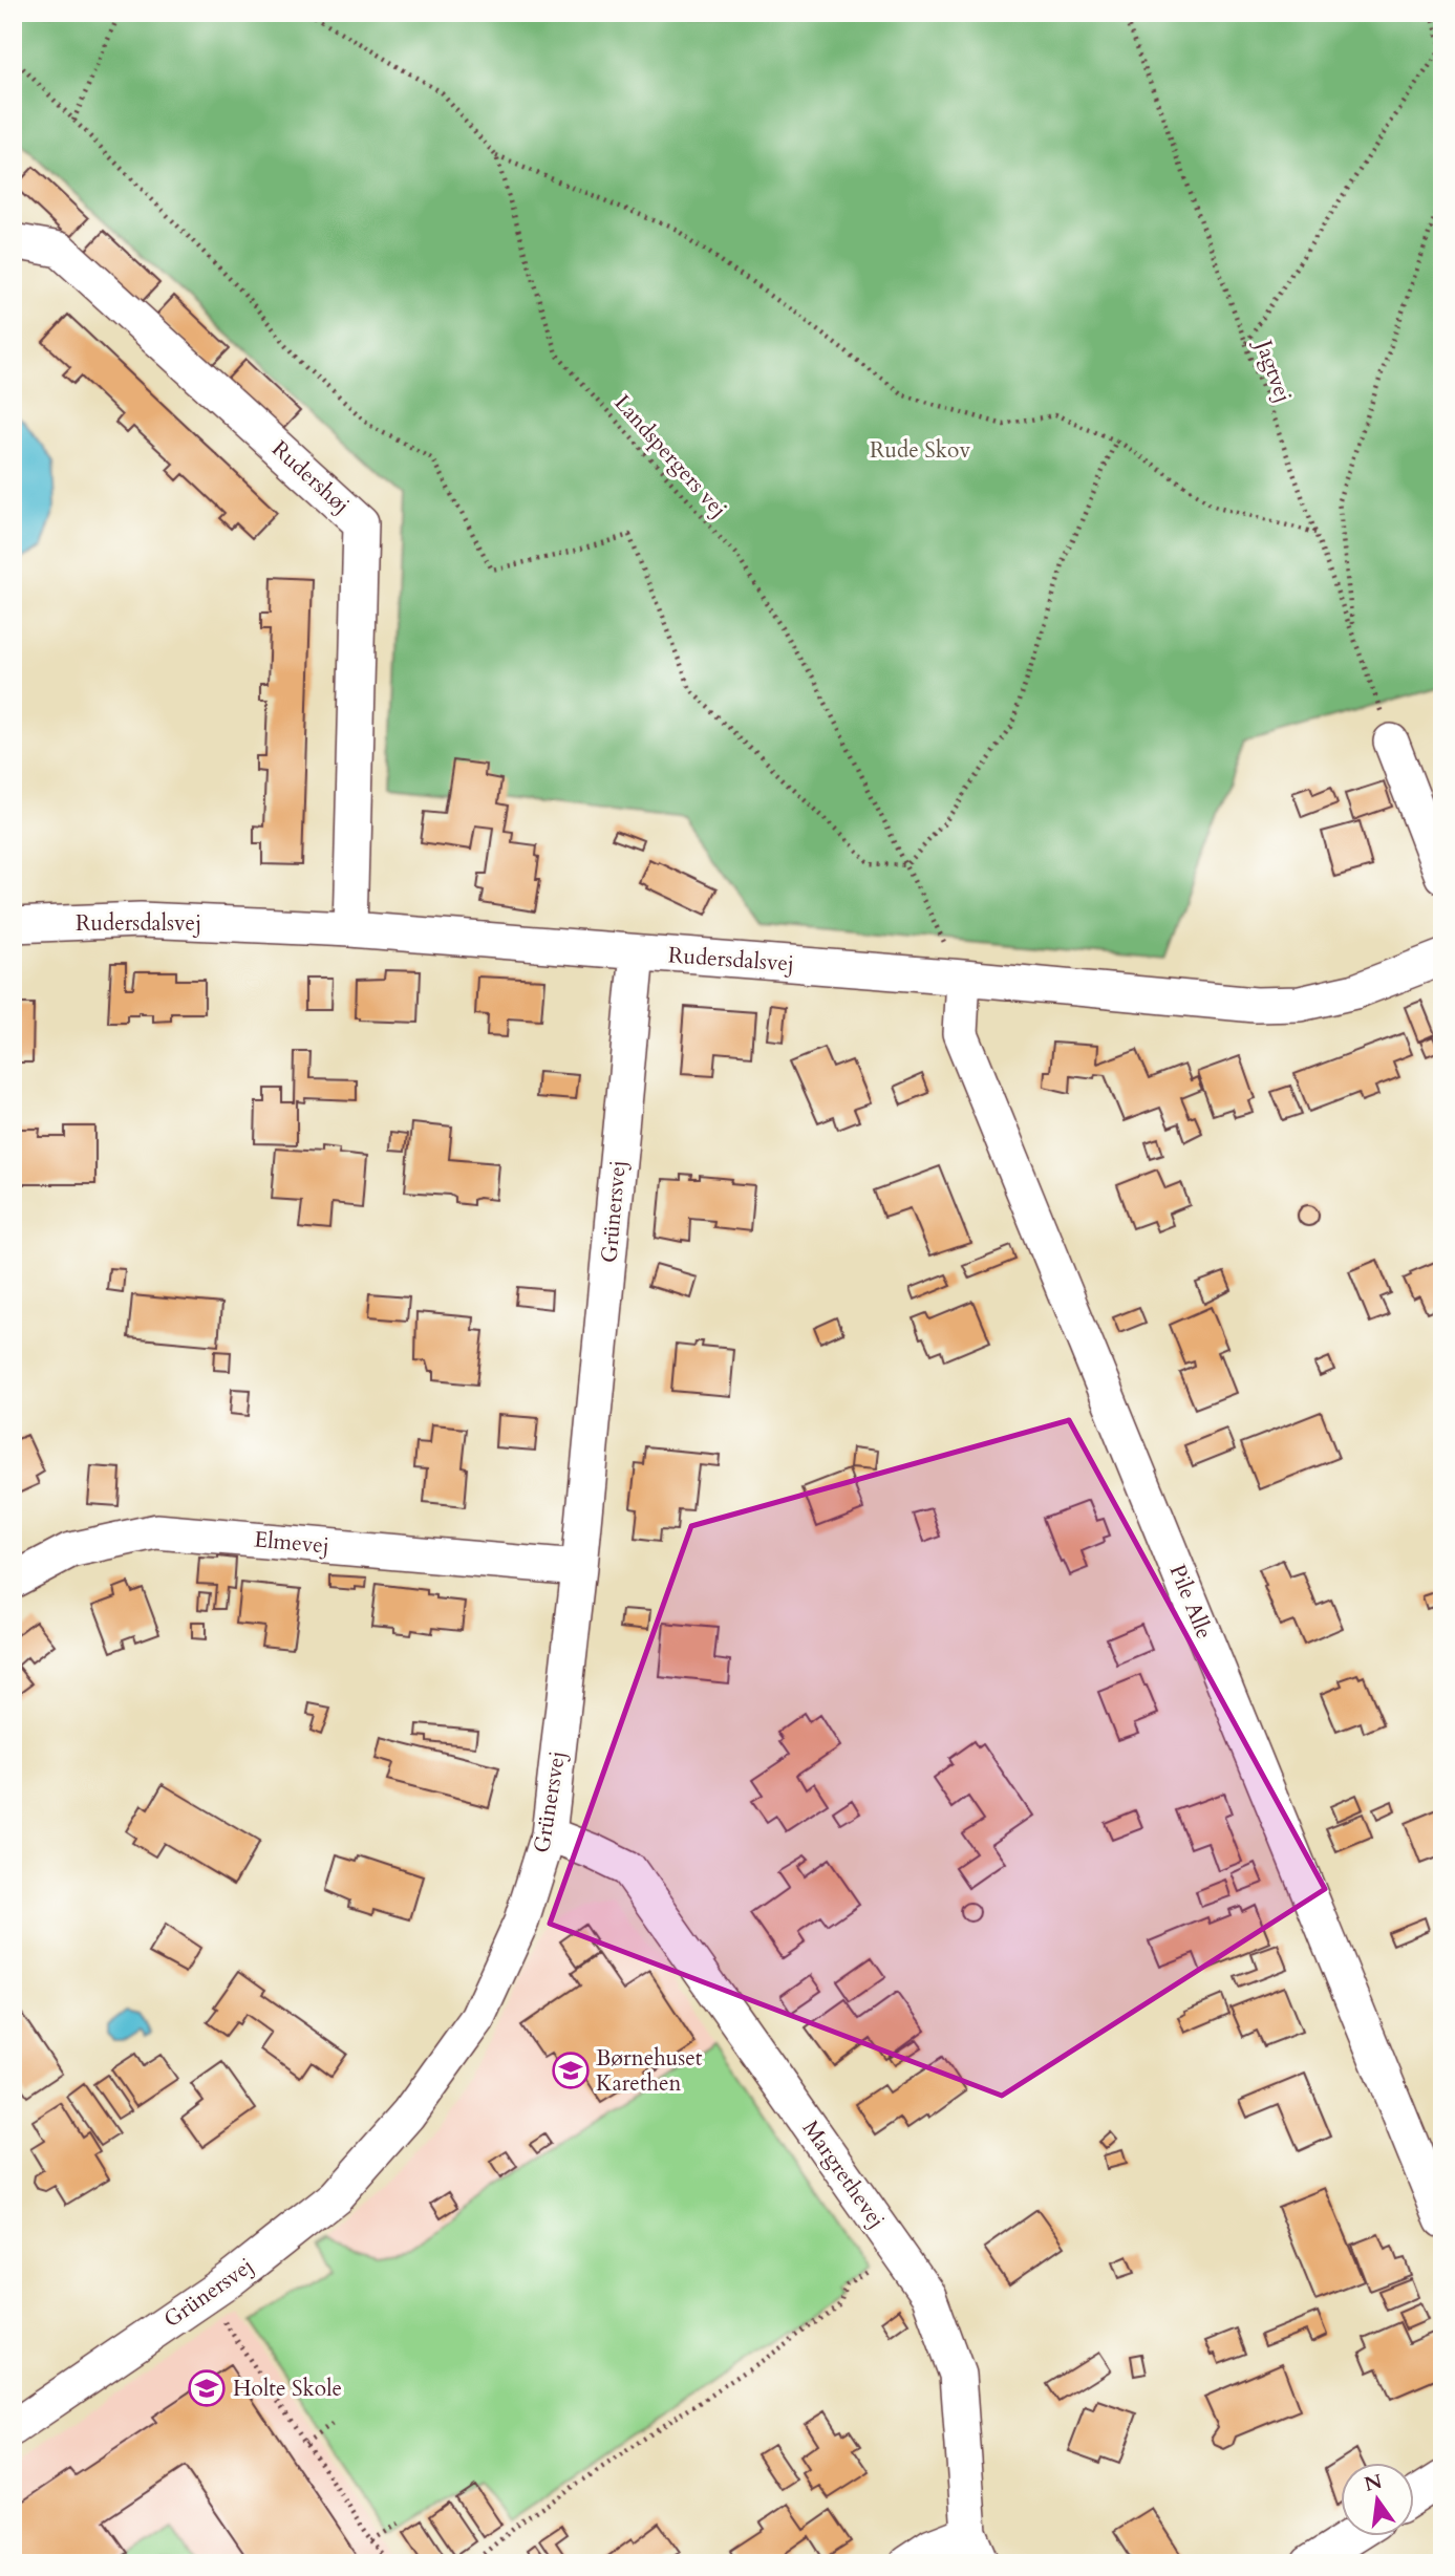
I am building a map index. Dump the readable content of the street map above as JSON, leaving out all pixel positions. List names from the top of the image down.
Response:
{
  "streets": {
    "street": [
      "Rudershøj",
      "Rudersdalsvej",
      "Grünersvej",
      "Elmevej",
      "Pile Alle",
      "Margrethevej"
    ],
    "path": ["Jagtvej", "Landspergers vej"]
  },
  "crossings": [
    ["Landspergers vej", "Rudersdalsvej"],
    ["Landspergers vej", "Pile Alle"],
    ["Rudershøj", "Rudersdalsvej"],
    ["Rudersdalsvej", "Grünersvej"],
    ["Rudersdalsvej", "Pile Alle"],
    ["Grünersvej", "Elmevej"],
    ["Grünersvej", "Margrethevej"]
  ],
  "parks": ["Rude Skov"],
  "places": {
    "school or university": ["Børnehuset Karethen", "Holte Skole"]
  },
  "north": "top"
}
